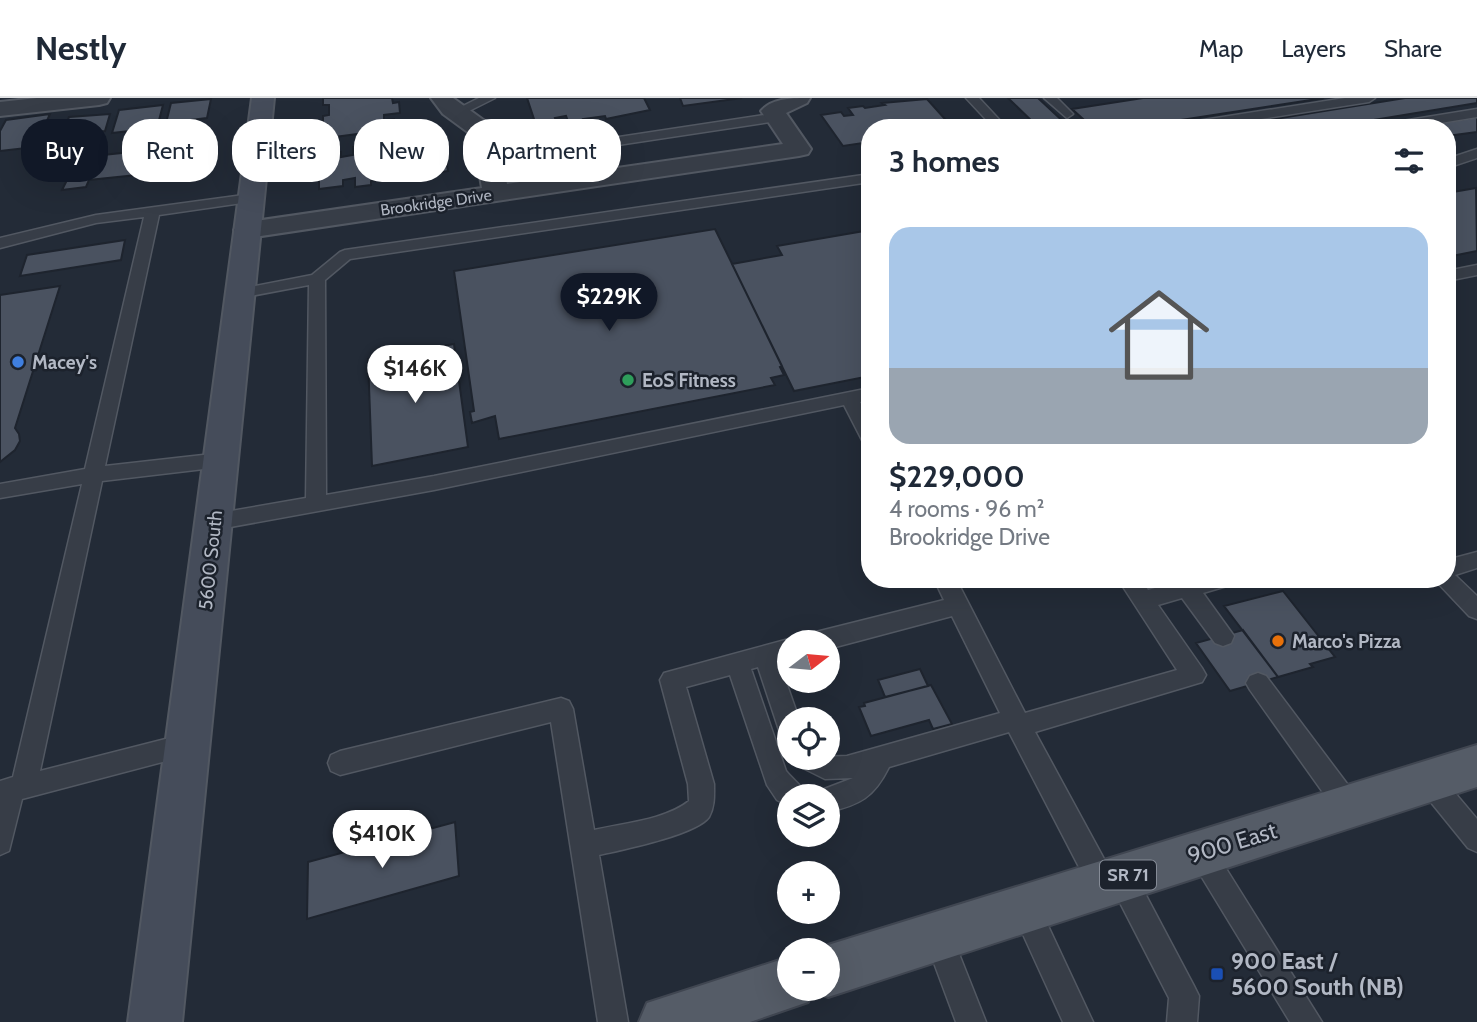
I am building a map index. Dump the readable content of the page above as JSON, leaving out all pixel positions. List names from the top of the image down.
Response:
{
  "streets": {
    "main road": ["5600 South", "900 East", "SR 71"],
    "street": ["Brookridge Drive"]
  },
  "crossings": [
    ["Brookridge Drive", "5600 South"]
  ],
  "places": {
    "other": ["Macey's", "EoS Fitness", "Marco's Pizza"],
    "transit": ["900 East / 5600 South (NB)"]
  },
  "north": "right",
  "page": {
    "header": "Nestly",
    "nav": ["Map", "Layers", "Share"],
    "chip": [
      "Buy",
      "Rent",
      "Filters",
      "New",
      "Apartment"
    ],
    "heading": "3 homes",
    "list": [
      {
        "name": "$229,000",
        "note": "4 rooms · 96 m² · Brookridge Drive"
      }
    ],
    "price": ["$229K", "$146K", "$410K"],
    "map_buttons": ["+", "−"]
  }
}
